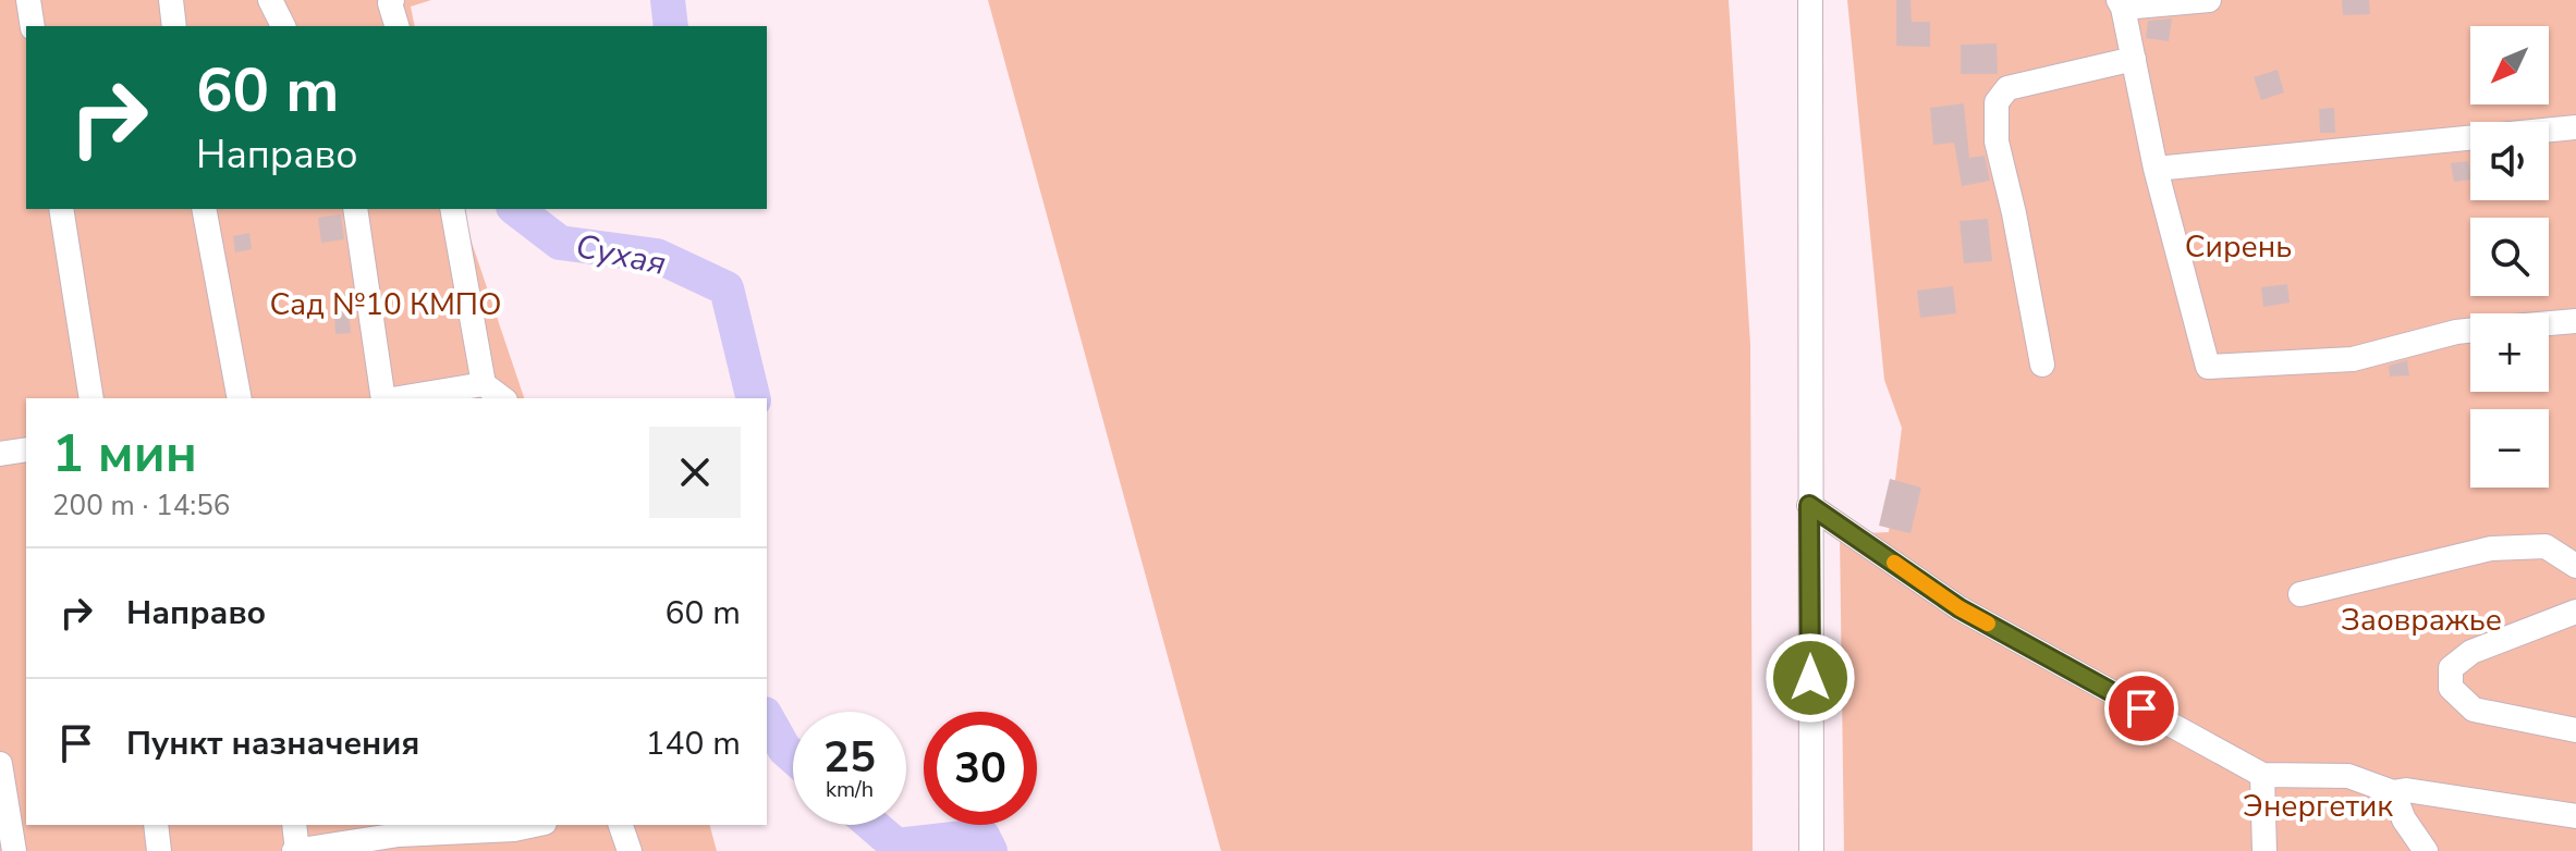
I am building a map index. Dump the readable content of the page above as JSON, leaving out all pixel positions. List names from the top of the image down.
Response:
{
  "water": ["Сухая"],
  "parks": [
    "Сирень",
    "Сад №10 КМПО",
    "Заовражье",
    "Энергетик"
  ],
  "north": "bottom left",
  "page": {
    "map_buttons": ["+", "−"],
    "turn": ["60 m", "Направо"],
    "heading": ["1 мин", "200 m · 14:56"],
    "list": [
      {
        "name": "Направо",
        "value": "60 m"
      },
      {
        "name": "Пункт назначения",
        "value": "140 m"
      }
    ],
    "speed": "25 km/h",
    "limit": "30"
  }
}
